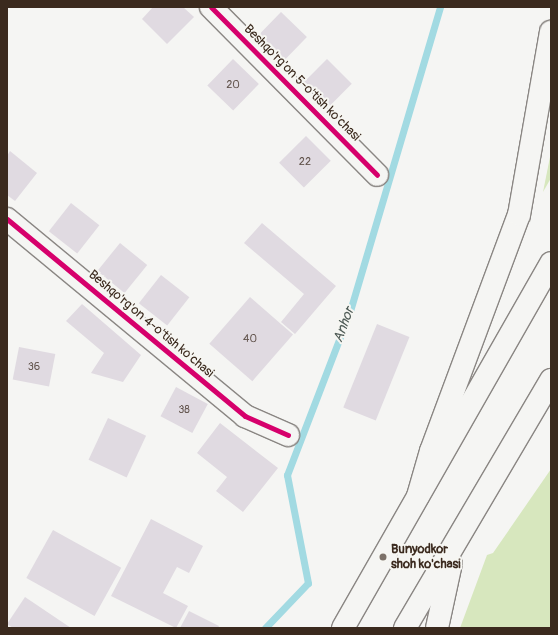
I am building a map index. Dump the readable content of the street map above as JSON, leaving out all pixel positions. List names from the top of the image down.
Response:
{
  "streets": {
    "main road": ["Beshqo'rg'on 5-o'tish ko'chasi", "Beshqo'rg'on 4-o'tish ko'chasi"]
  },
  "water": ["Anhor"],
  "places": ["Bunyodkor shoh ko'chasi"],
  "house_numbers": [
    "20",
    "22",
    "40",
    "36",
    "38"
  ]
}
